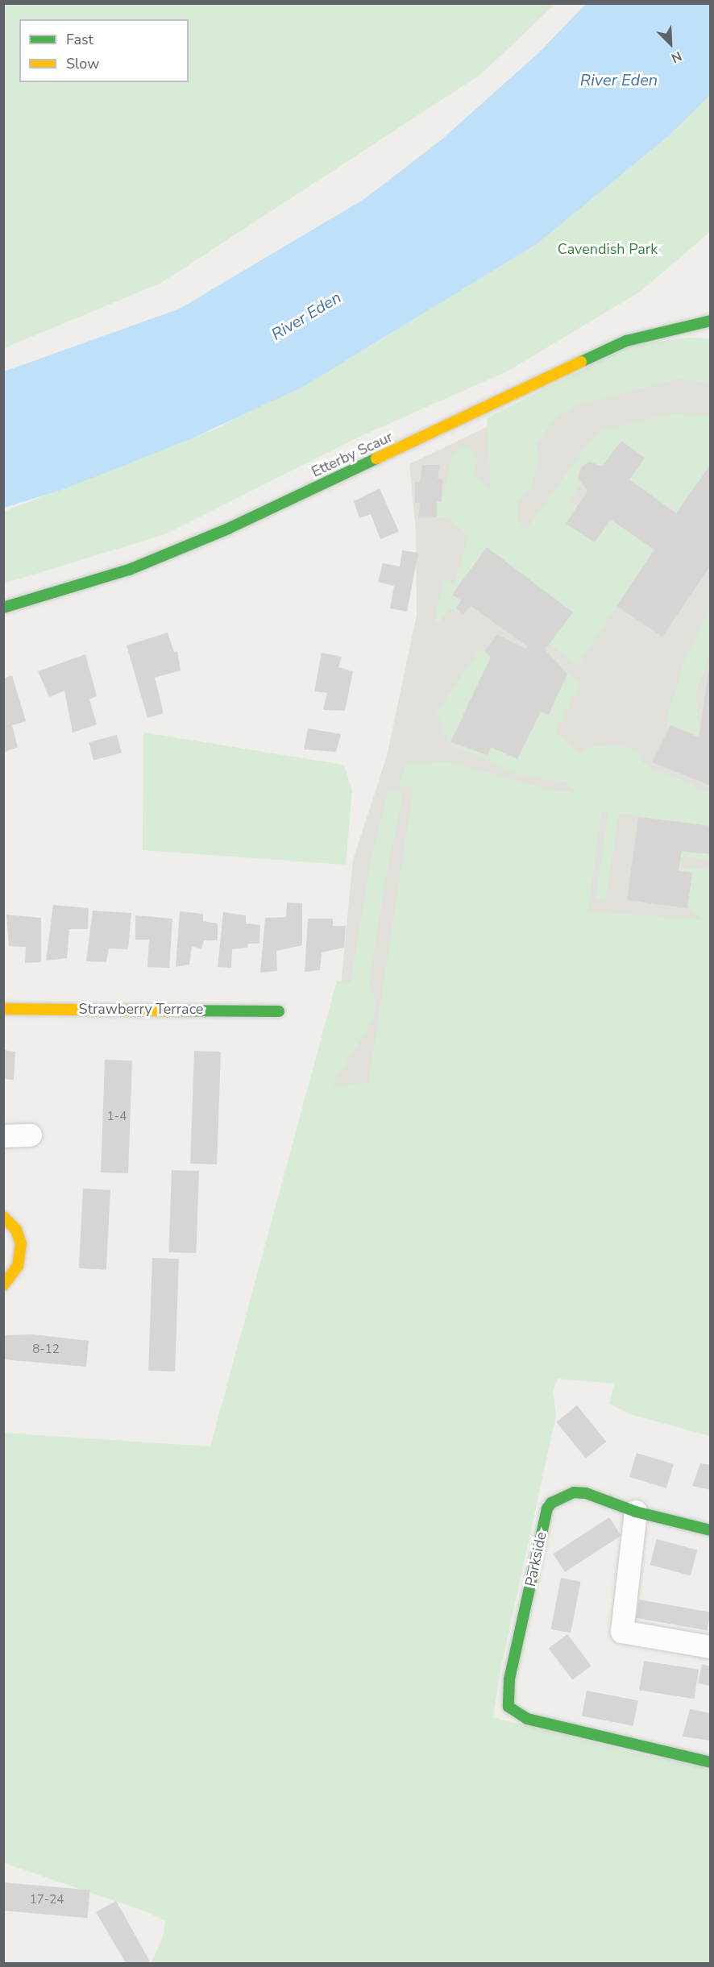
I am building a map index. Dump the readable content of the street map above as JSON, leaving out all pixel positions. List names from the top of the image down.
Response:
{
  "streets": {
    "street": ["Etterby Scaur", "Strawberry Terrace", "Parkside"]
  },
  "water": ["River Eden"],
  "parks": ["Cavendish Park"],
  "house_numbers": ["1-4", "8-12", "17-24"],
  "legend": ["Fast", "Slow"],
  "north": "bottom right"
}
